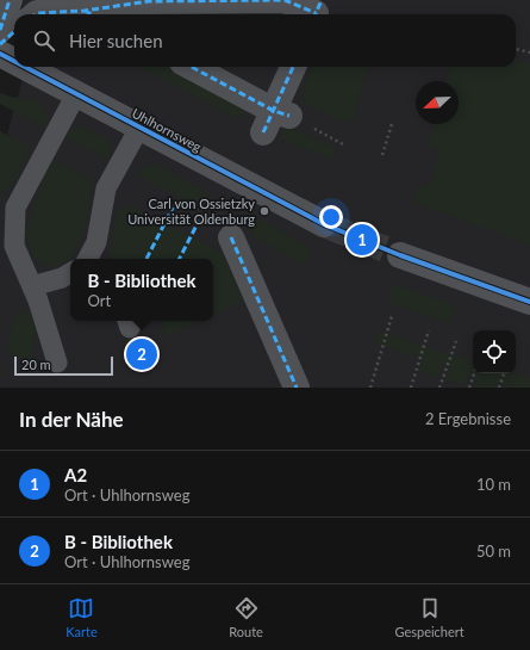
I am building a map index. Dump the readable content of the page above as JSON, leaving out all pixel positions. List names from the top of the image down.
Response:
{
  "streets": {
    "street": ["Uhlhornsweg"]
  },
  "places": ["Carl von Ossietzky Universität Oldenburg"],
  "scale_bar": "20 m",
  "north": "bottom left",
  "page": {
    "search": "Hier suchen",
    "pins": ["1", "2"],
    "popup": ["B - Bibliothek", "Ort"],
    "scale": "20 m",
    "heading": ["In der Nähe", "2 Ergebnisse"],
    "list": [
      {
        "mark": "1",
        "name": "A2",
        "note": "Ort · Uhlhornsweg",
        "value": "10 m"
      },
      {
        "mark": "2",
        "name": "B - Bibliothek",
        "note": "Ort · Uhlhornsweg",
        "value": "50 m"
      }
    ],
    "nav": ["Karte", "Route", "Gespeichert"]
  }
}
